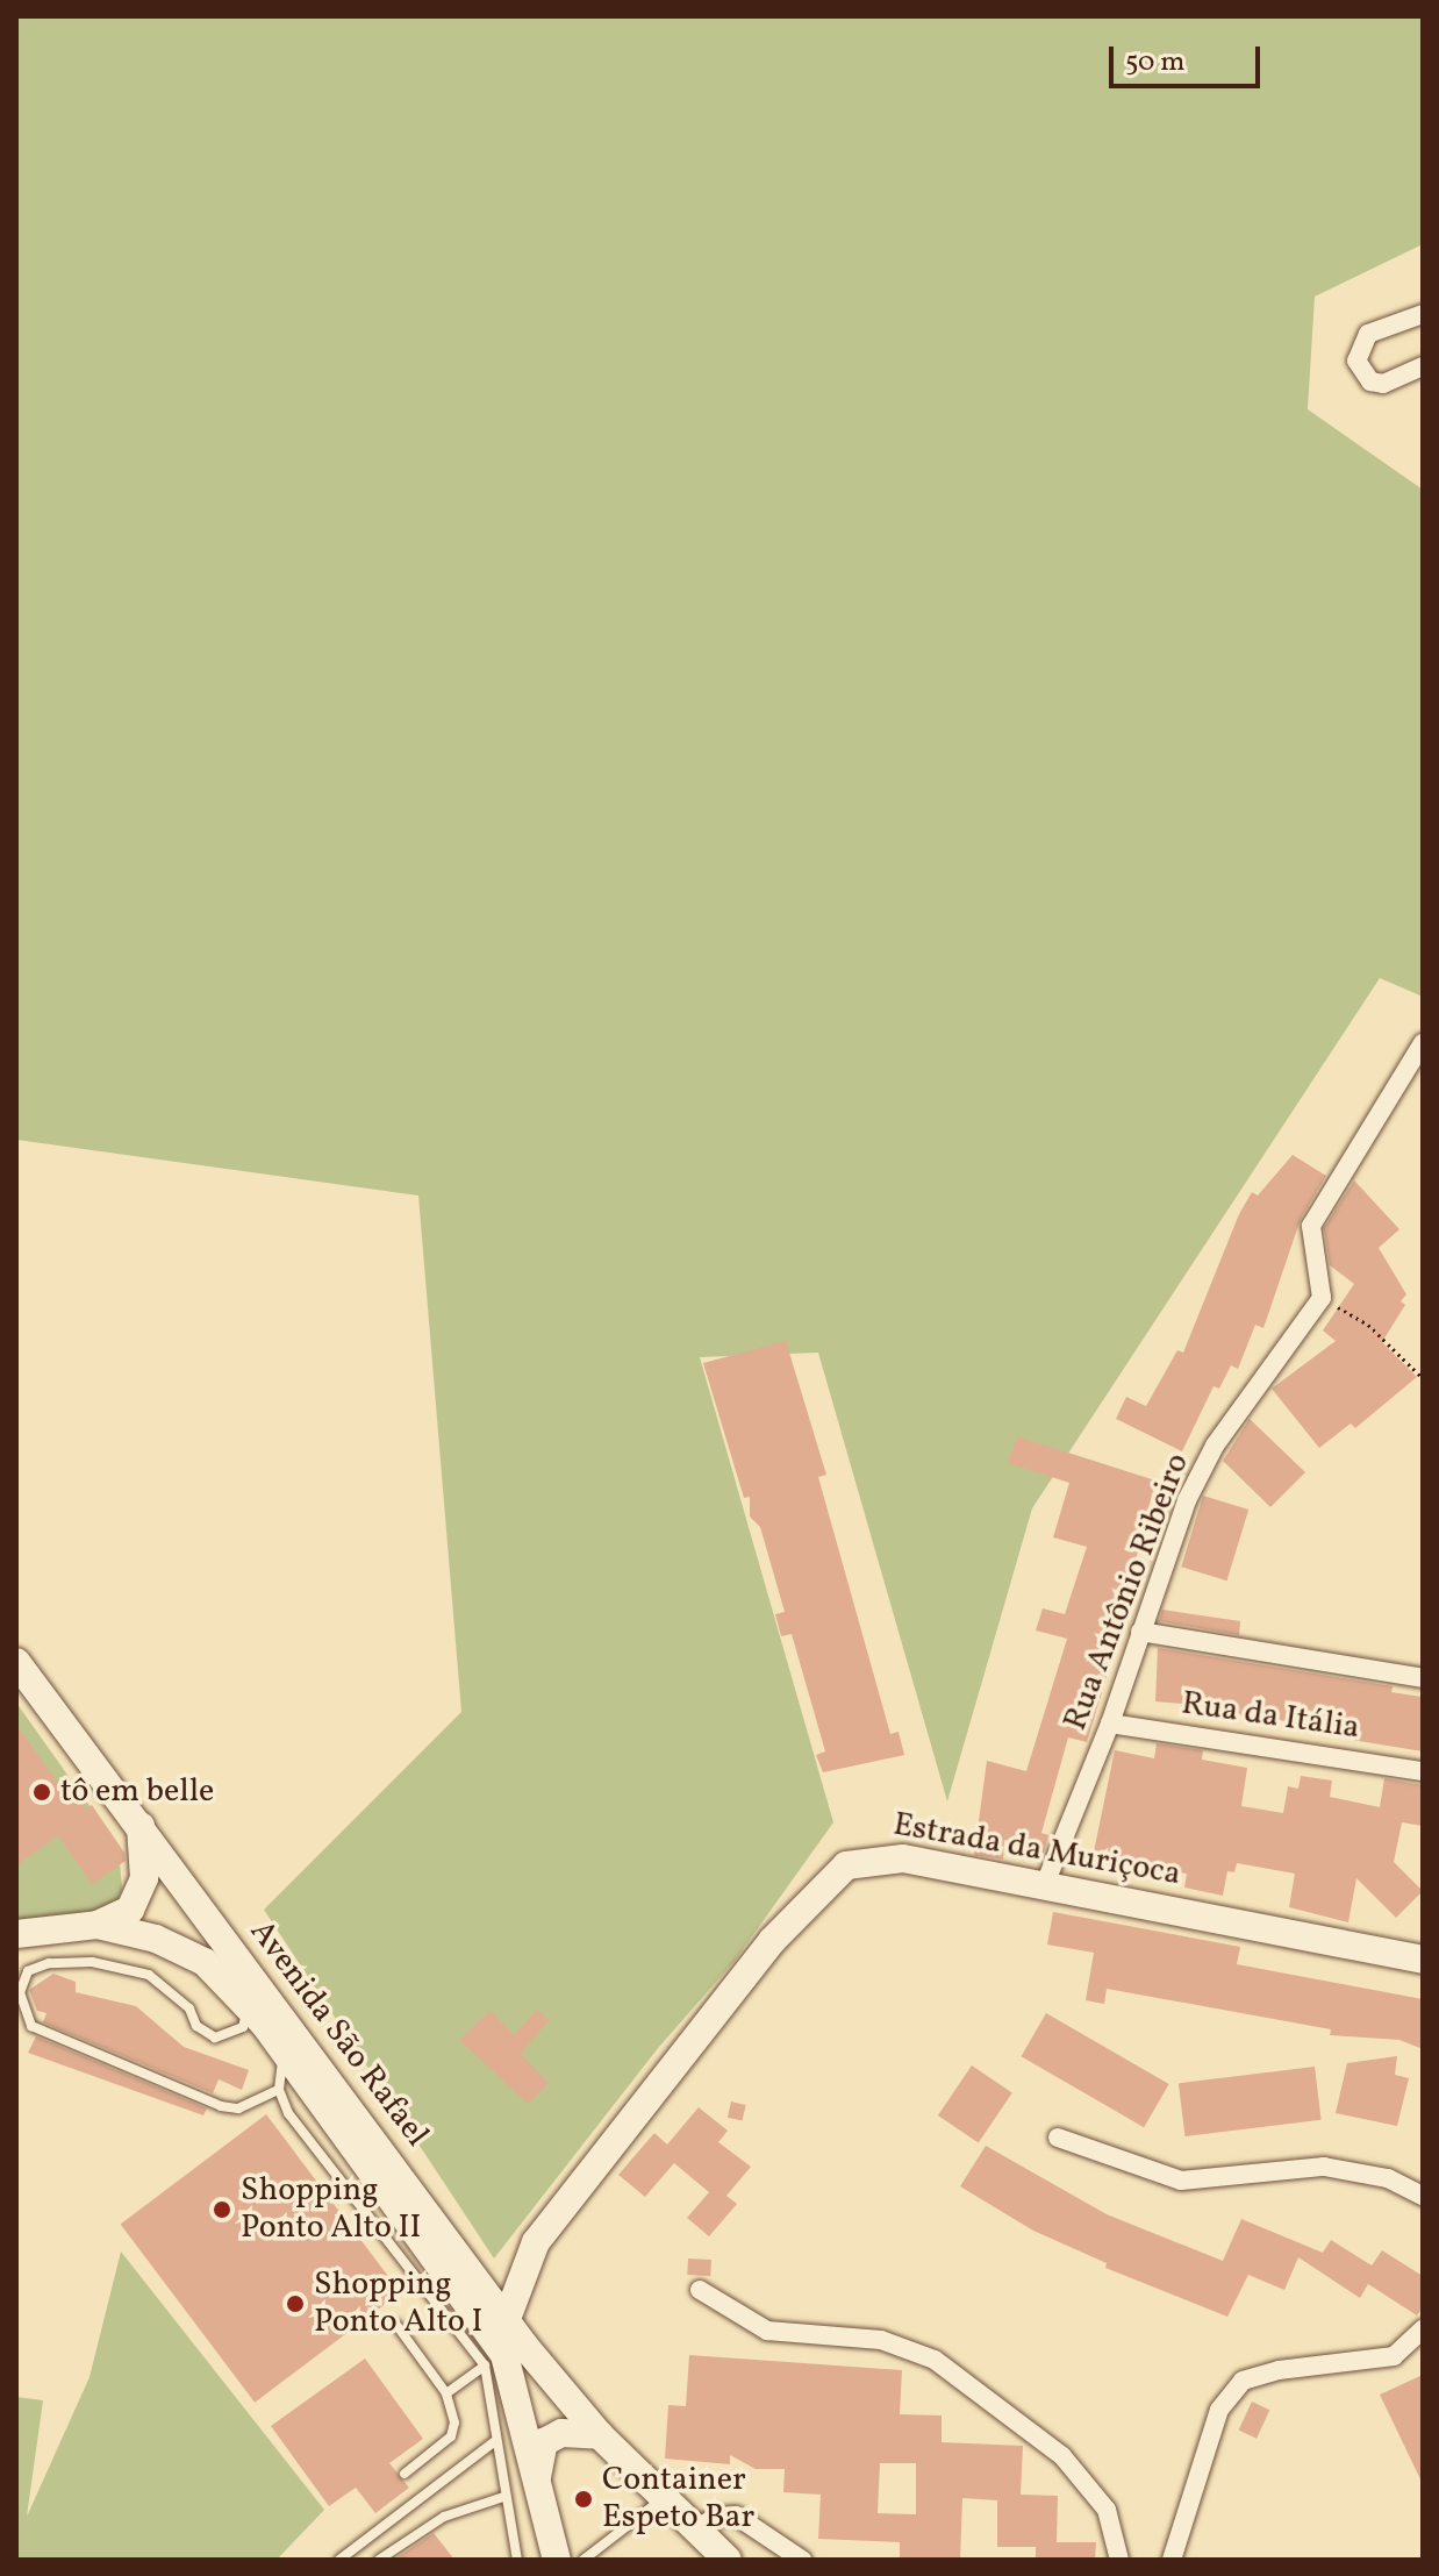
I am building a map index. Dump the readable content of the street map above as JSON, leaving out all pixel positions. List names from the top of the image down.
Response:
{
  "streets": {
    "main road": ["Estrada da Muriçoca", "Avenida São Rafael"],
    "street": ["Rua Antônio Ribeiro", "Rua da Itália"]
  },
  "crossings": [
    ["Rua Antônio Ribeiro", "Rua da Itália"],
    ["Rua Antônio Ribeiro", "Estrada da Muriçoca"],
    ["Estrada da Muriçoca", "Avenida São Rafael"]
  ],
  "places": [
    "tô em belle",
    "Shopping Ponto Alto II",
    "Shopping Ponto Alto I",
    "Container Espeto Bar"
  ],
  "scale_bar": "50 m"
}
